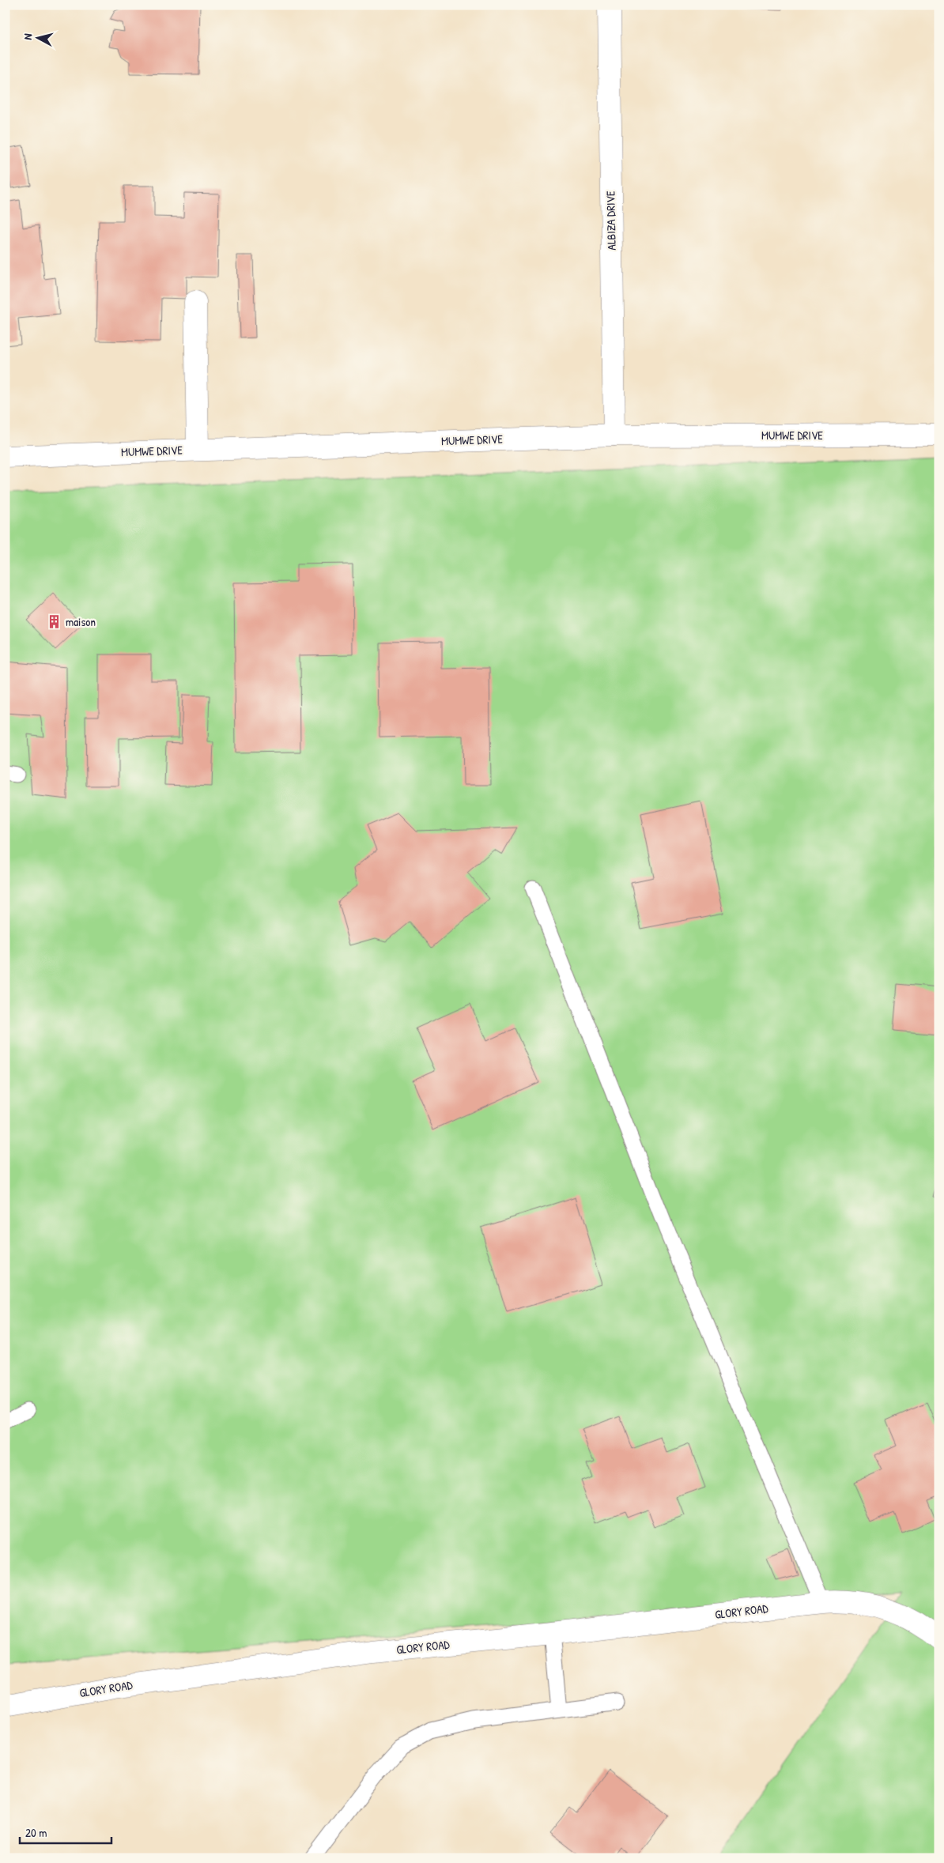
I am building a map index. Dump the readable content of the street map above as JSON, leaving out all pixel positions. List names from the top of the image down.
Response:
{
  "streets": {
    "street": ["ALBIZA DRIVE", "MUMWE DRIVE", "GLORY ROAD"]
  },
  "crossings": [
    ["ALBIZA DRIVE", "MUMWE DRIVE"]
  ],
  "places": {
    "building": ["maison"]
  },
  "scale_bar": "20 m",
  "north": "left"
}
